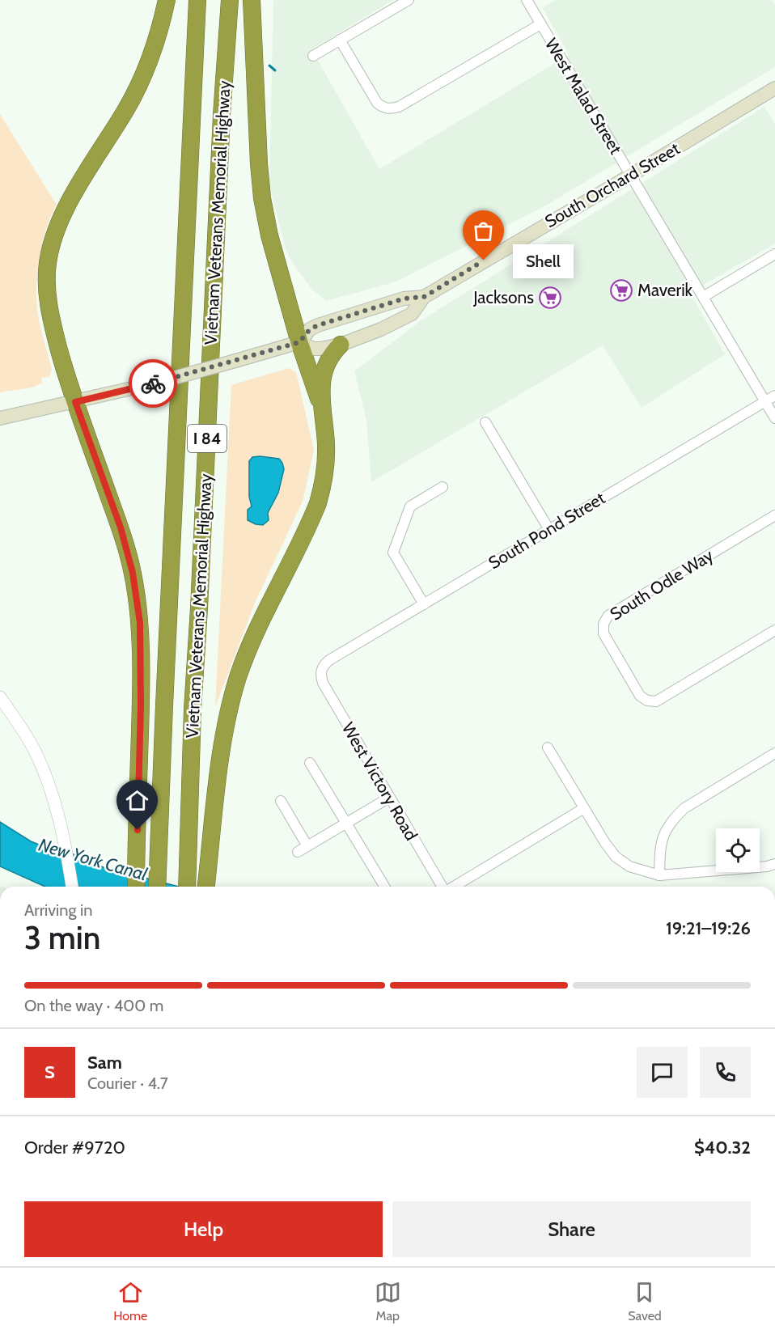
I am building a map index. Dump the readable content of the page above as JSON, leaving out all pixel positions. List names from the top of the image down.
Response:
{
  "streets": {
    "highway": ["Vietnam Veterans Memorial Highway", "I 84"],
    "main road": ["South Orchard Street"],
    "street": [
      "West Malad Street",
      "South Pond Street",
      "South Odle Way",
      "West Victory Road"
    ]
  },
  "crossings": [
    ["West Malad Street", "South Orchard Street"],
    ["West Malad Street", "South Pond Street"],
    ["South Pond Street", "West Victory Road"]
  ],
  "water": ["New York Canal"],
  "places": {
    "other": ["Shell"],
    "supermarket": ["Maverik", "Jacksons"]
  },
  "page": {
    "bubble": "Shell",
    "heading": ["3 min", "Arriving in", "19:21–19:26"],
    "panel": [
      "Sam",
      "Courier · 4.7",
      "Order #9720",
      "$40.32"
    ],
    "bar": "On the way · 400 m",
    "round": "S",
    "buttons": ["Help", "Share"],
    "tabs": ["Home", "Map", "Saved"]
  }
}
